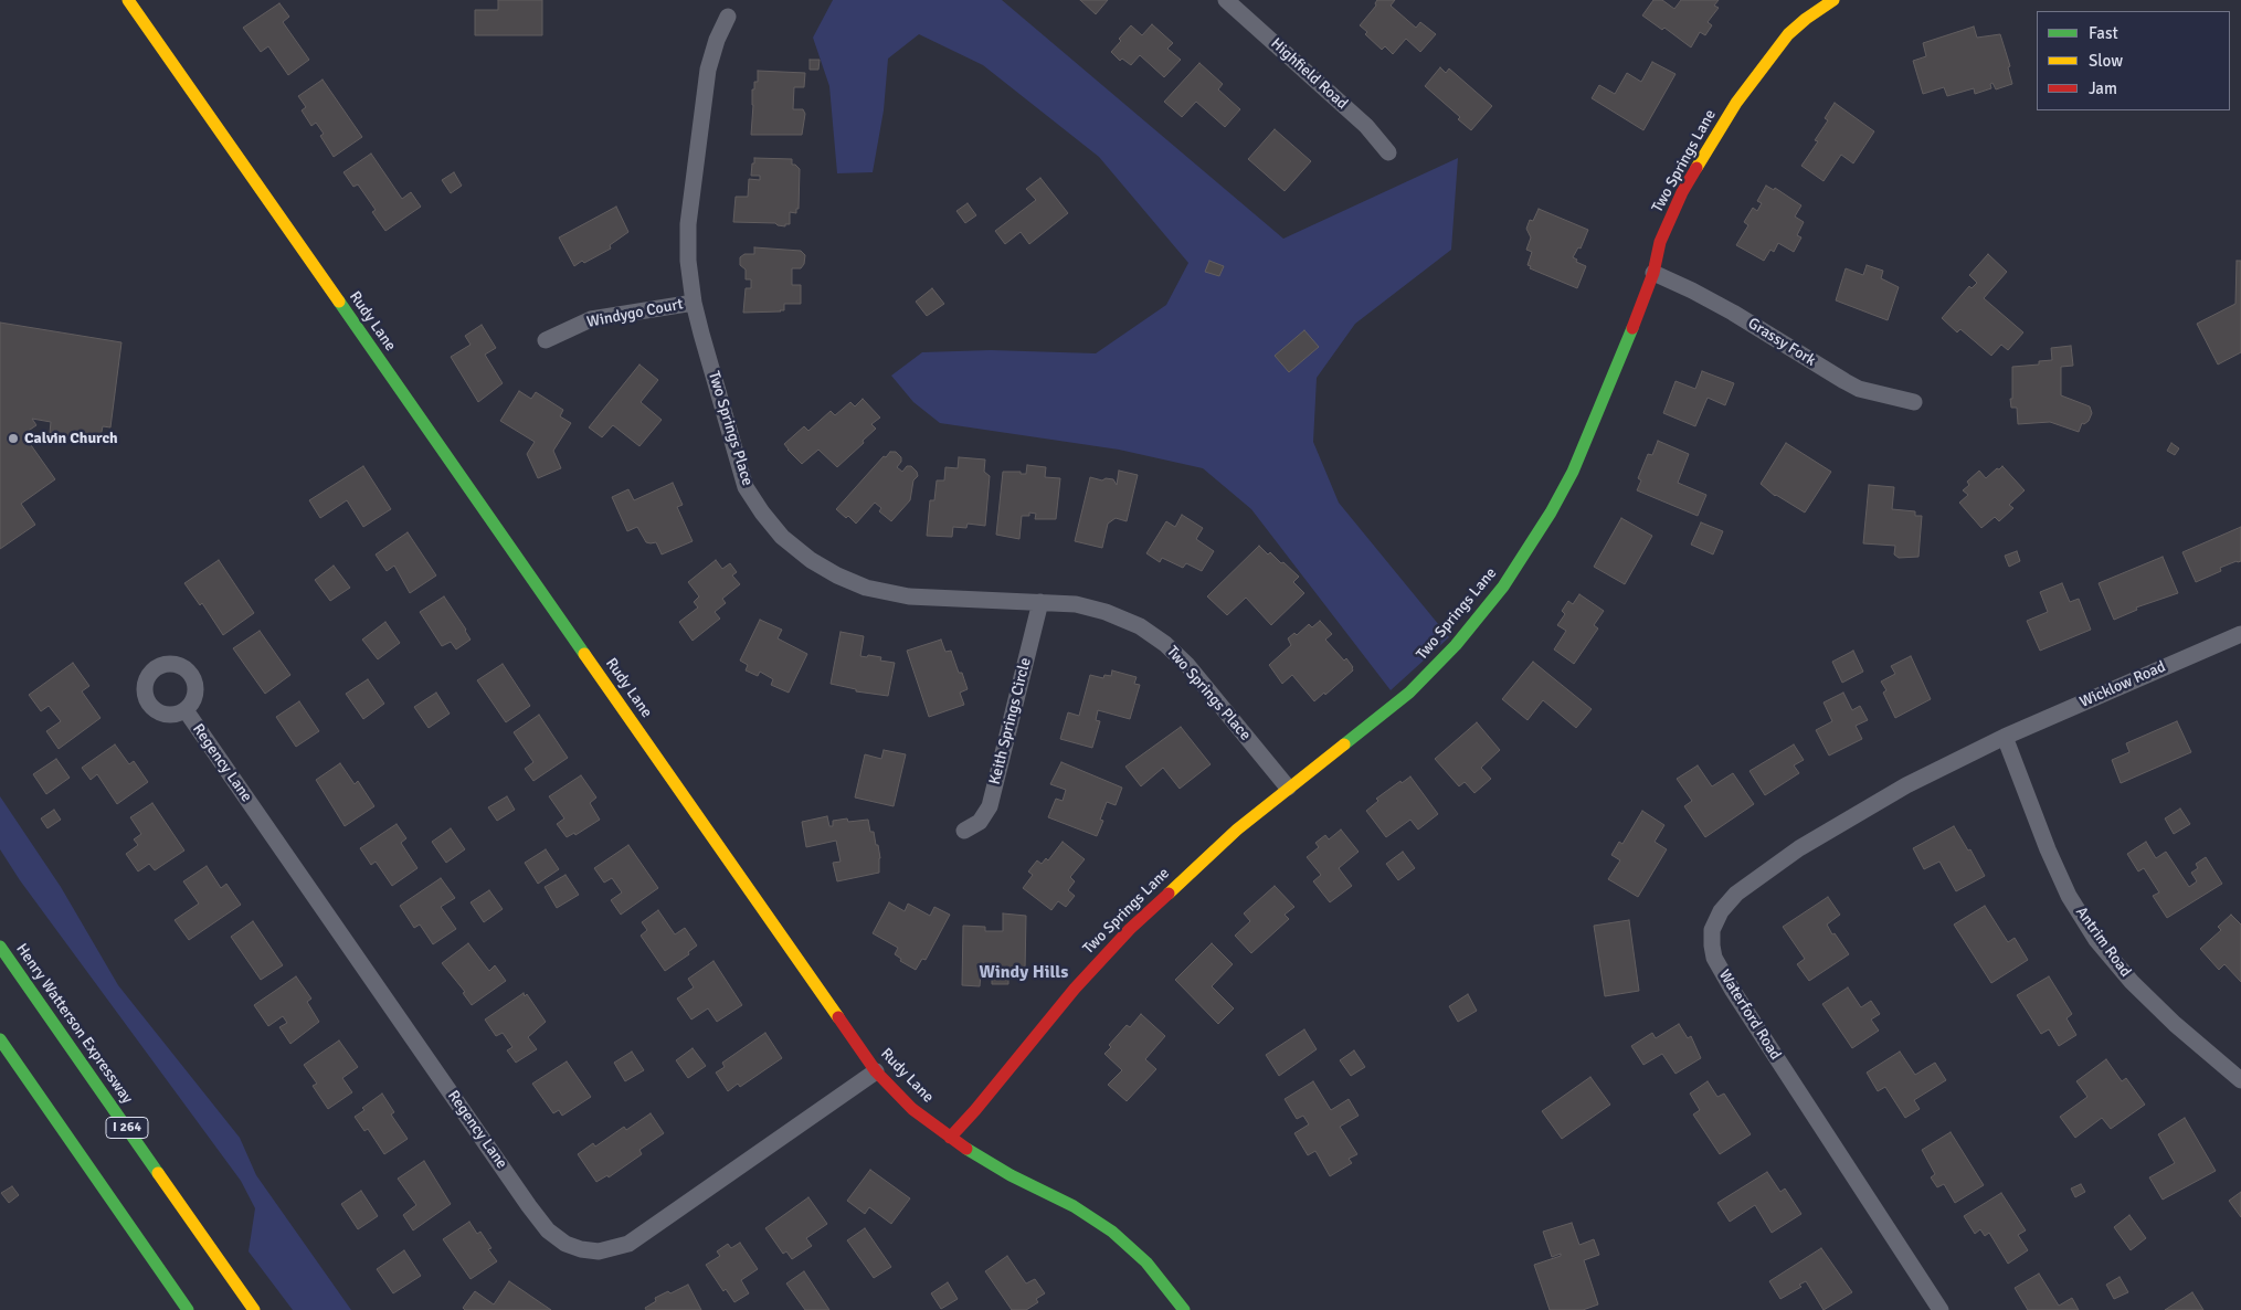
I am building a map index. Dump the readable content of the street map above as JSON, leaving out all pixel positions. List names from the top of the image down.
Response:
{
  "streets": {
    "main road": [
      "Two Springs Lane",
      "Rudy Lane",
      "Henry Watterson Expressway",
      "I 264"
    ],
    "street": [
      "Highfield Road",
      "Windygo Court",
      "Grassy Fork",
      "Two Springs Place",
      "Wicklow Road",
      "Keith Springs Circle",
      "Regency Lane",
      "Antrim Road",
      "Waterford Road"
    ]
  },
  "crossings": [
    ["Two Springs Lane", "Rudy Lane"],
    ["Two Springs Lane", "Grassy Fork"],
    ["Two Springs Lane", "Two Springs Place"],
    ["Windygo Court", "Two Springs Place"],
    ["Rudy Lane", "Regency Lane"],
    ["Two Springs Place", "Keith Springs Circle"],
    ["Wicklow Road", "Antrim Road"],
    ["Wicklow Road", "Waterford Road"],
    ["Antrim Road", "Waterford Road"]
  ],
  "districts": ["Windy Hills"],
  "places": ["Calvin Church"],
  "legend": ["Fast", "Slow", "Jam"]
}
